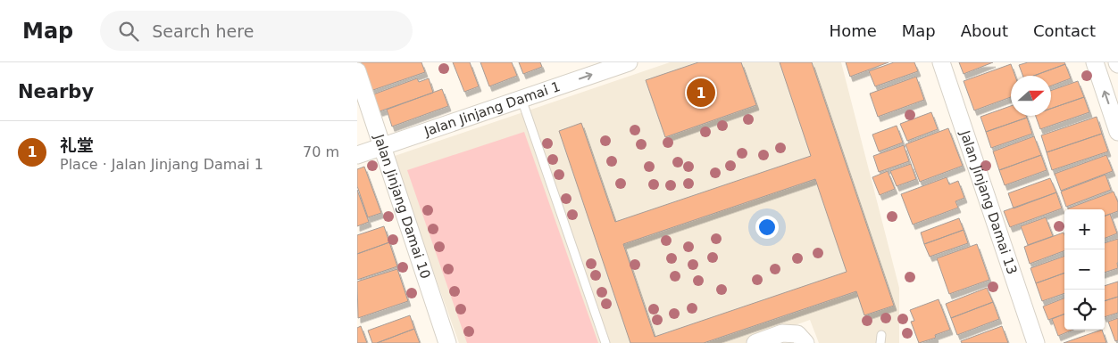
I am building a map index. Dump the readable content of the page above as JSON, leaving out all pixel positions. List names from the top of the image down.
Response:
{
  "streets": {
    "street": ["Jalan Jinjang Damai 1", "Jalan Jinjang Damai 13", "Jalan Jinjang Damai 10"]
  },
  "crossings": [
    ["Jalan Jinjang Damai 1", "Jalan Jinjang Damai 10"]
  ],
  "one_way": ["Jalan Jinjang Damai 1"],
  "north": "right",
  "page": {
    "header": "Map",
    "search": "Search here",
    "nav": [
      "Home",
      "Map",
      "About",
      "Contact"
    ],
    "heading": "Nearby",
    "pins": "1",
    "list": [
      {
        "mark": "1",
        "name": "礼堂",
        "note": "Place · Jalan Jinjang Damai 1",
        "value": "70 m"
      }
    ],
    "map_buttons": ["+", "−"]
  }
}
